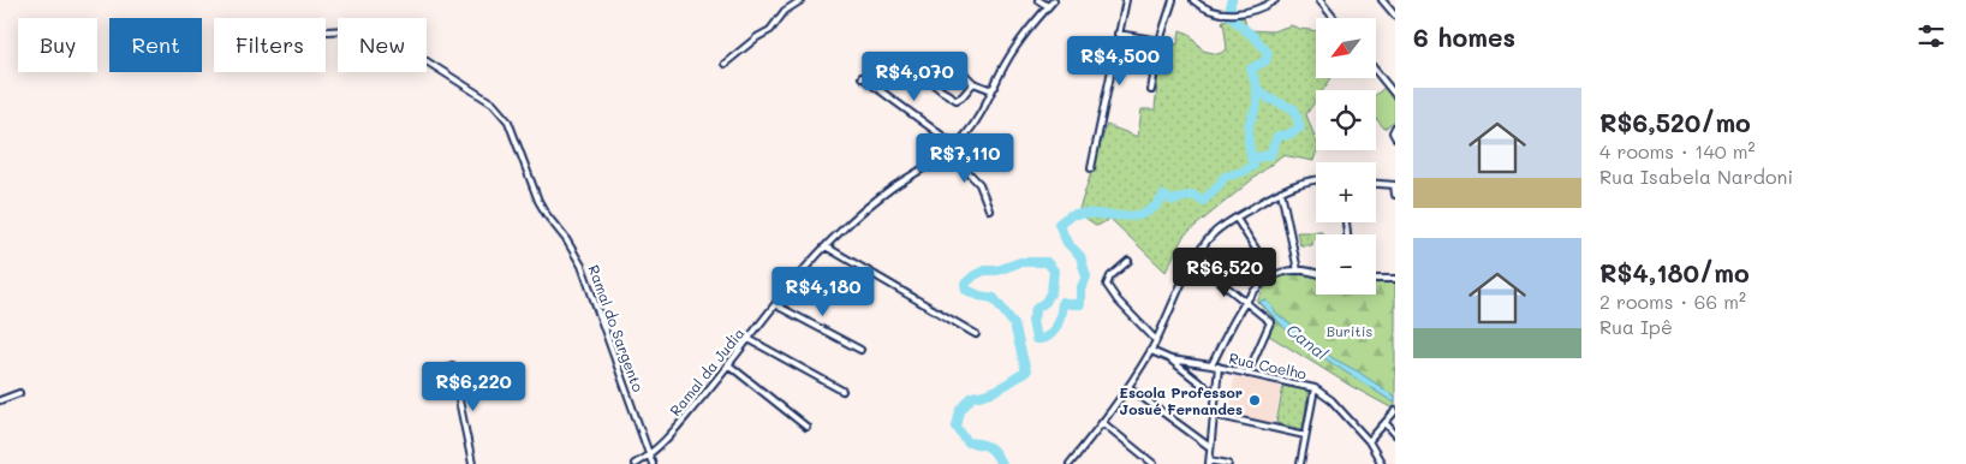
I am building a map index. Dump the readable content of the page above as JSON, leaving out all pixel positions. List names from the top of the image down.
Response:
{
  "streets": {
    "street": ["Ramal do Sargento", "Rua Coelho", "Ramal da Judia"]
  },
  "crossings": [
    ["Ramal do Sargento", "Ramal da Judia"]
  ],
  "water": ["Canal"],
  "parks": ["Buritis"],
  "places": ["Escola Professor Josué Fernandes"],
  "north": "bottom left",
  "page": {
    "heading": "6 homes",
    "map_buttons": ["+", "−"],
    "chip": [
      "Buy",
      "Rent",
      "Filters",
      "New"
    ],
    "price": [
      "R$4,500",
      "R$4,070",
      "R$7,110",
      "R$6,520",
      "R$4,180",
      "R$6,220"
    ],
    "list": [
      {
        "name": "R$6,520/mo",
        "note": "4 rooms · 140 m² · Rua Isabela Nardoni"
      },
      {
        "name": "R$4,180/mo",
        "note": "2 rooms · 66 m² · Rua Ipê"
      }
    ]
  }
}
